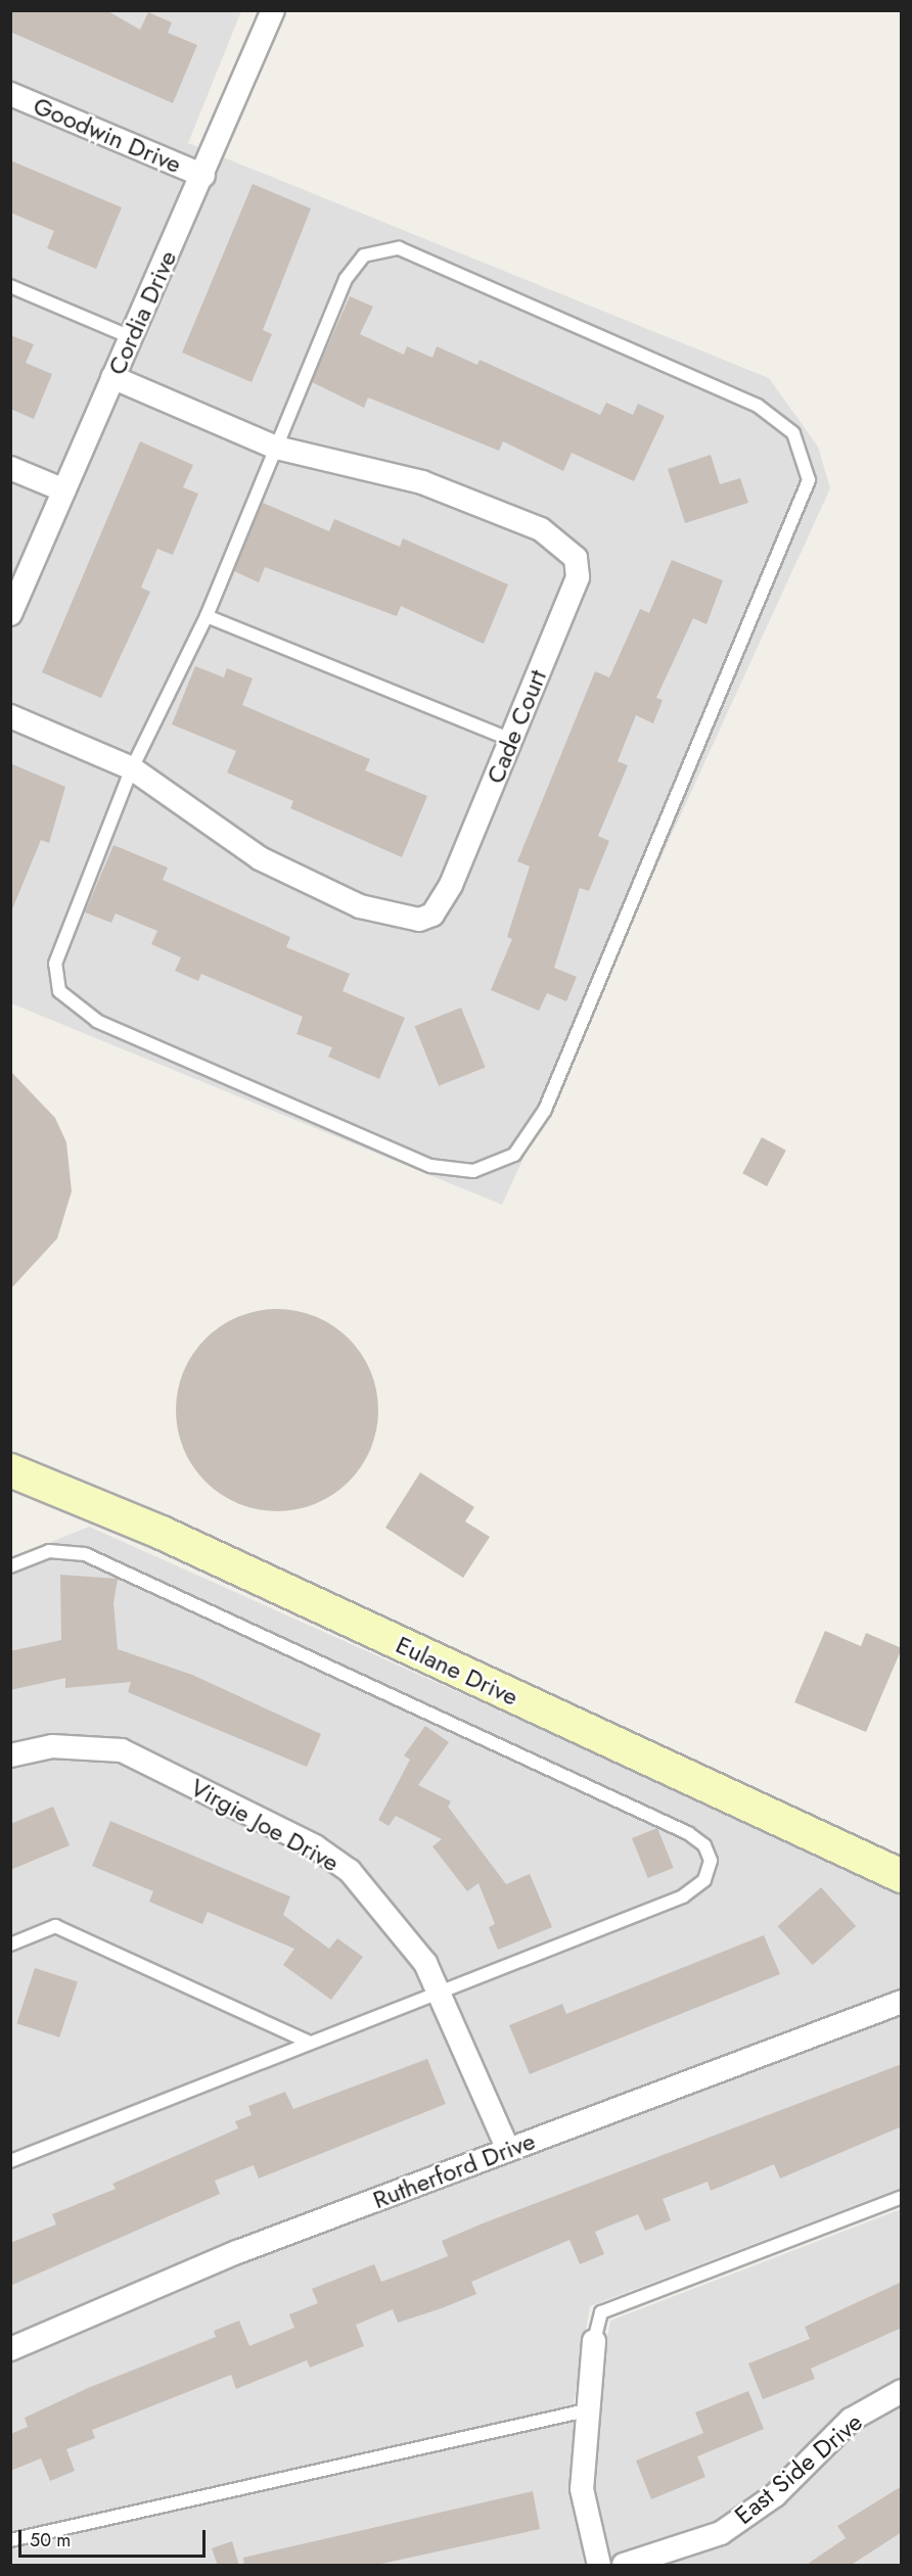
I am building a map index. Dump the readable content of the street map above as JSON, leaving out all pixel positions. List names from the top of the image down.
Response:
{
  "streets": {
    "street": [
      "Goodwin Drive",
      "Cordia Drive",
      "Cade Court",
      "Eulane Drive",
      "Virgie Joe Drive",
      "Rutherford Drive",
      "East Side Drive"
    ]
  },
  "crossings": [
    ["Goodwin Drive", "Cordia Drive"],
    ["Cordia Drive", "Cade Court"],
    ["Virgie Joe Drive", "Rutherford Drive"]
  ],
  "scale_bar": "50 m"
}
